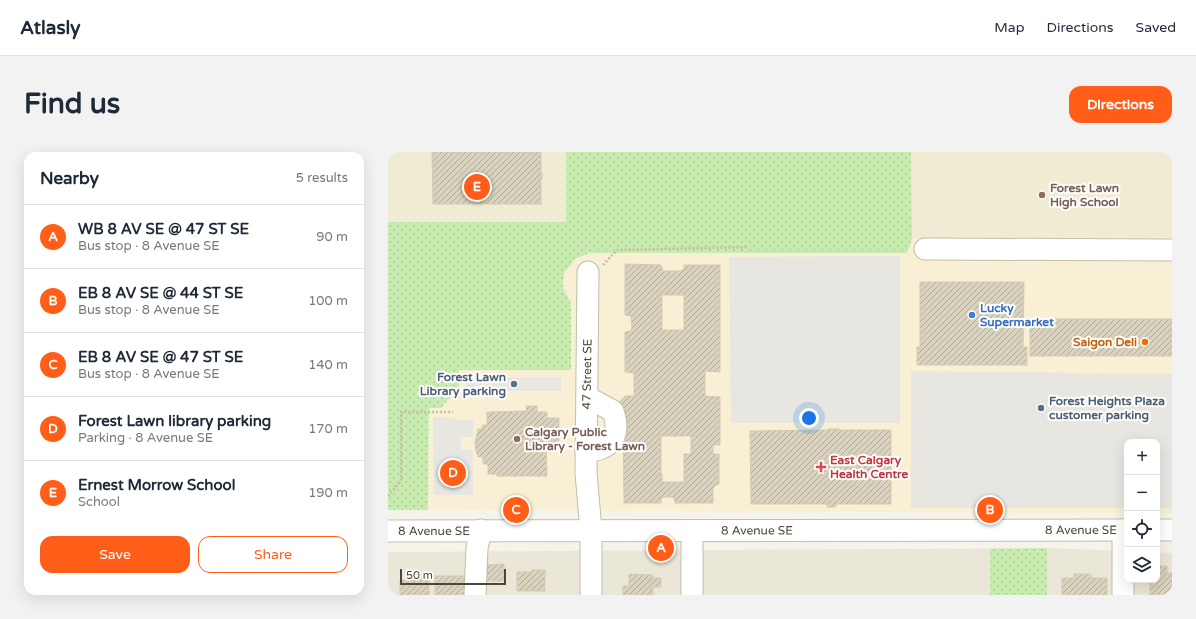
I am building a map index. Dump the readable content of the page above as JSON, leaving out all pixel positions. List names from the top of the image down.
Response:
{
  "streets": {
    "street": ["47 Street SE", "8 Avenue SE"]
  },
  "crossings": [
    ["47 Street SE", "8 Avenue SE"]
  ],
  "places": {
    "other": [
      "Forest Lawn High School",
      "Lucky Supermarket",
      "Saigon Deli",
      "Forest Lawn Library parking",
      "Forest Heights Plaza customer parking",
      "Calgary Public Library - Forest Lawn"
    ],
    "health": ["East Calgary Health Centre"]
  },
  "scale_bar": "50 m",
  "page": {
    "header": "Atlasly",
    "nav": ["Map", "Directions", "Saved"],
    "buttons": [
      "Directions",
      ["Save", "Share"]
    ],
    "title": "Find us",
    "heading": ["Nearby", "5 results"],
    "pins": [
      "E",
      "D",
      "B",
      "C",
      "A"
    ],
    "list": [
      {
        "mark": "A",
        "name": "WB 8 AV SE @ 47 ST SE",
        "note": "Bus stop · 8 Avenue SE",
        "value": "90 m"
      },
      {
        "mark": "B",
        "name": "EB 8 AV SE @ 44 ST SE",
        "note": "Bus stop · 8 Avenue SE",
        "value": "100 m"
      },
      {
        "mark": "C",
        "name": "EB 8 AV SE @ 47 ST SE",
        "note": "Bus stop · 8 Avenue SE",
        "value": "140 m"
      },
      {
        "mark": "D",
        "name": "Forest Lawn library parking",
        "note": "Parking · 8 Avenue SE",
        "value": "170 m"
      },
      {
        "mark": "E",
        "name": "Ernest Morrow School",
        "note": "School",
        "value": "190 m"
      }
    ],
    "map_buttons": ["+", "−"],
    "scale": "50 m"
  }
}
